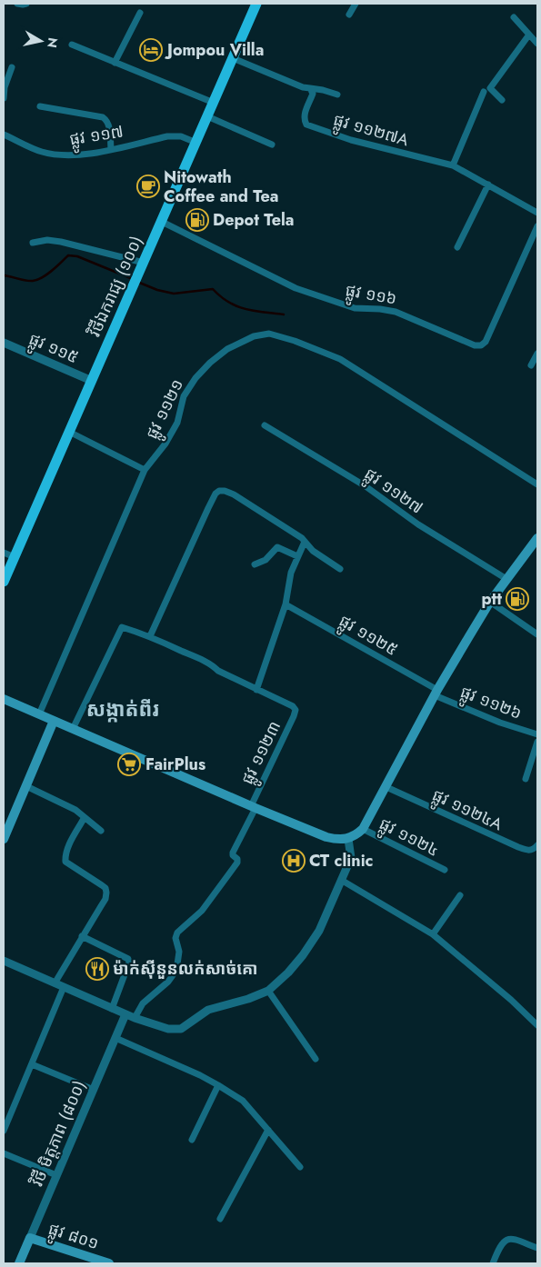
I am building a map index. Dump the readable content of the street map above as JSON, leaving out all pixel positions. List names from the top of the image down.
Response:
{
  "streets": {
    "main road": ["វិថីឯករាជ្យ (១០០)", "វិថី មិត្តភាព (៨០០)", "ផ្លូវ ៨០១"],
    "street": [
      "ផ្លូវ ១១២៧A",
      "ផ្លូវ ១១៧",
      "ផ្លូវ ១១៦",
      "ផ្លូវ ១១៥",
      "ផ្លូវ ១១២១",
      "ផ្លូវ ១១២៧",
      "ផ្លូវ ១១២៥",
      "ផ្លូវ ១១២៦",
      "ផ្លូវ ១១២៣",
      "ផ្លូវ ១១២៤A",
      "ផ្លូវ ១១២៤"
    ]
  },
  "crossings": [
    ["ផ្លូវ ១១៧", "វិថីឯករាជ្យ (១០០)"],
    ["វិថីឯករាជ្យ (១០០)", "ផ្លូវ ១១៦"],
    ["វិថីឯករាជ្យ (១០០)", "ផ្លូវ ១១៥"],
    ["ផ្លូវ ១១២៥", "ផ្លូវ ១១២៦"],
    ["វិថី មិត្តភាព (៨០០)", "ផ្លូវ ៨០១"]
  ],
  "districts": ["សង្កាត់ពីរ"],
  "places": {
    "hotel": ["Jompou Villa"],
    "cafe": ["Nitowath Coffee and Tea"],
    "fuel station": ["Depot Tela", "ptt"],
    "supermarket": ["FairPlus"],
    "hospital": ["CT clinic"],
    "restaurant": ["ម៉ាក់សុីនួនលក់សាច់គោ"]
  },
  "north": "right"
}
